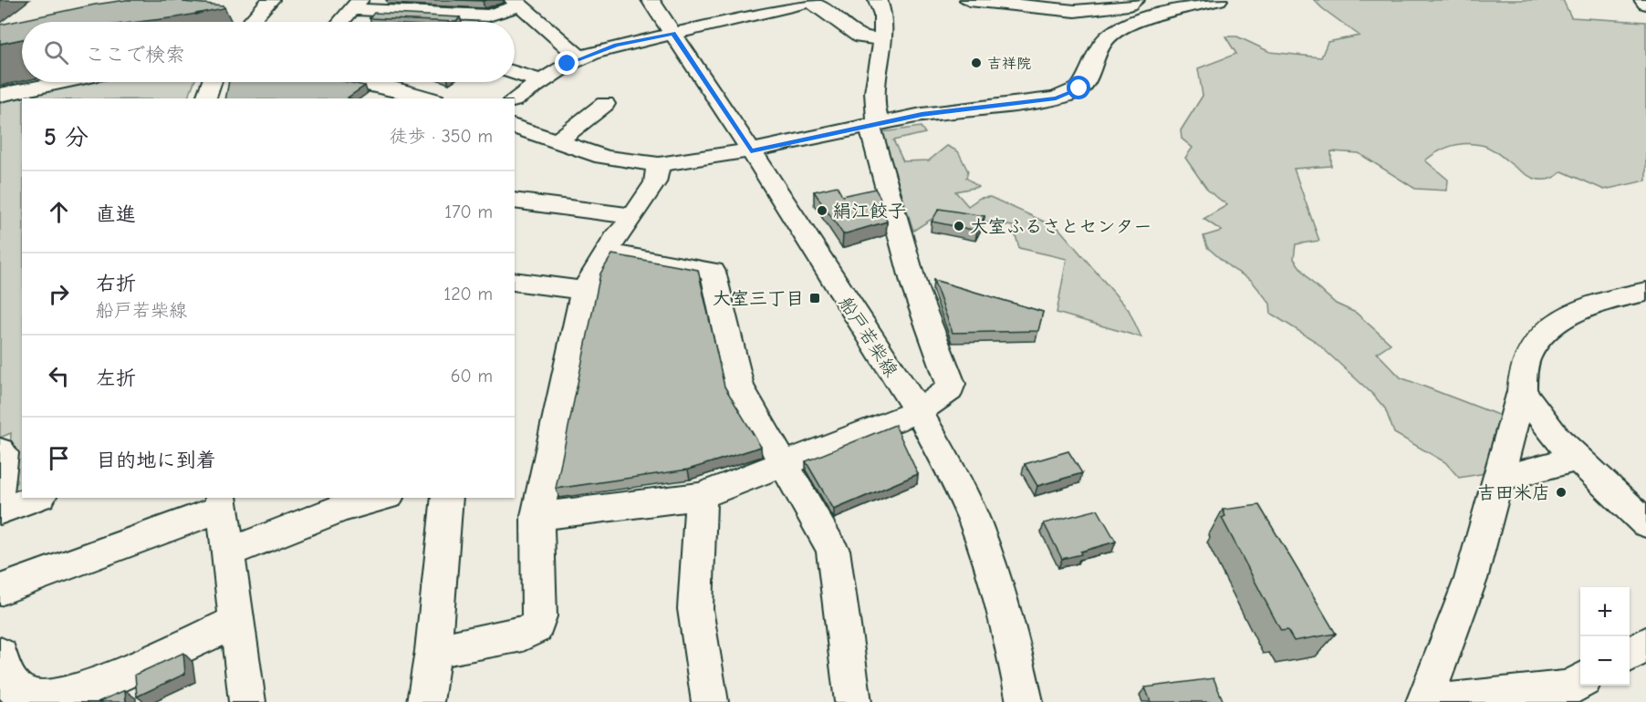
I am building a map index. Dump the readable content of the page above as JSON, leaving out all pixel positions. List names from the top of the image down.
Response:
{
  "streets": {
    "street": ["船戸若柴線"]
  },
  "places": {
    "other": [
      "吉祥院",
      "絹江餃子",
      "大室ふるさとセンター",
      "吉田米店"
    ],
    "transit": ["大室三丁目"]
  },
  "page": {
    "search": "ここで検索",
    "heading": ["5 分", "徒歩 · 350 m"],
    "list": [
      ["直進", "170 m"],
      ["右折", "船戸若柴線", "120 m"],
      ["左折", "60 m"],
      "目的地に到着"
    ],
    "map_buttons": ["+", "−"]
  }
}
